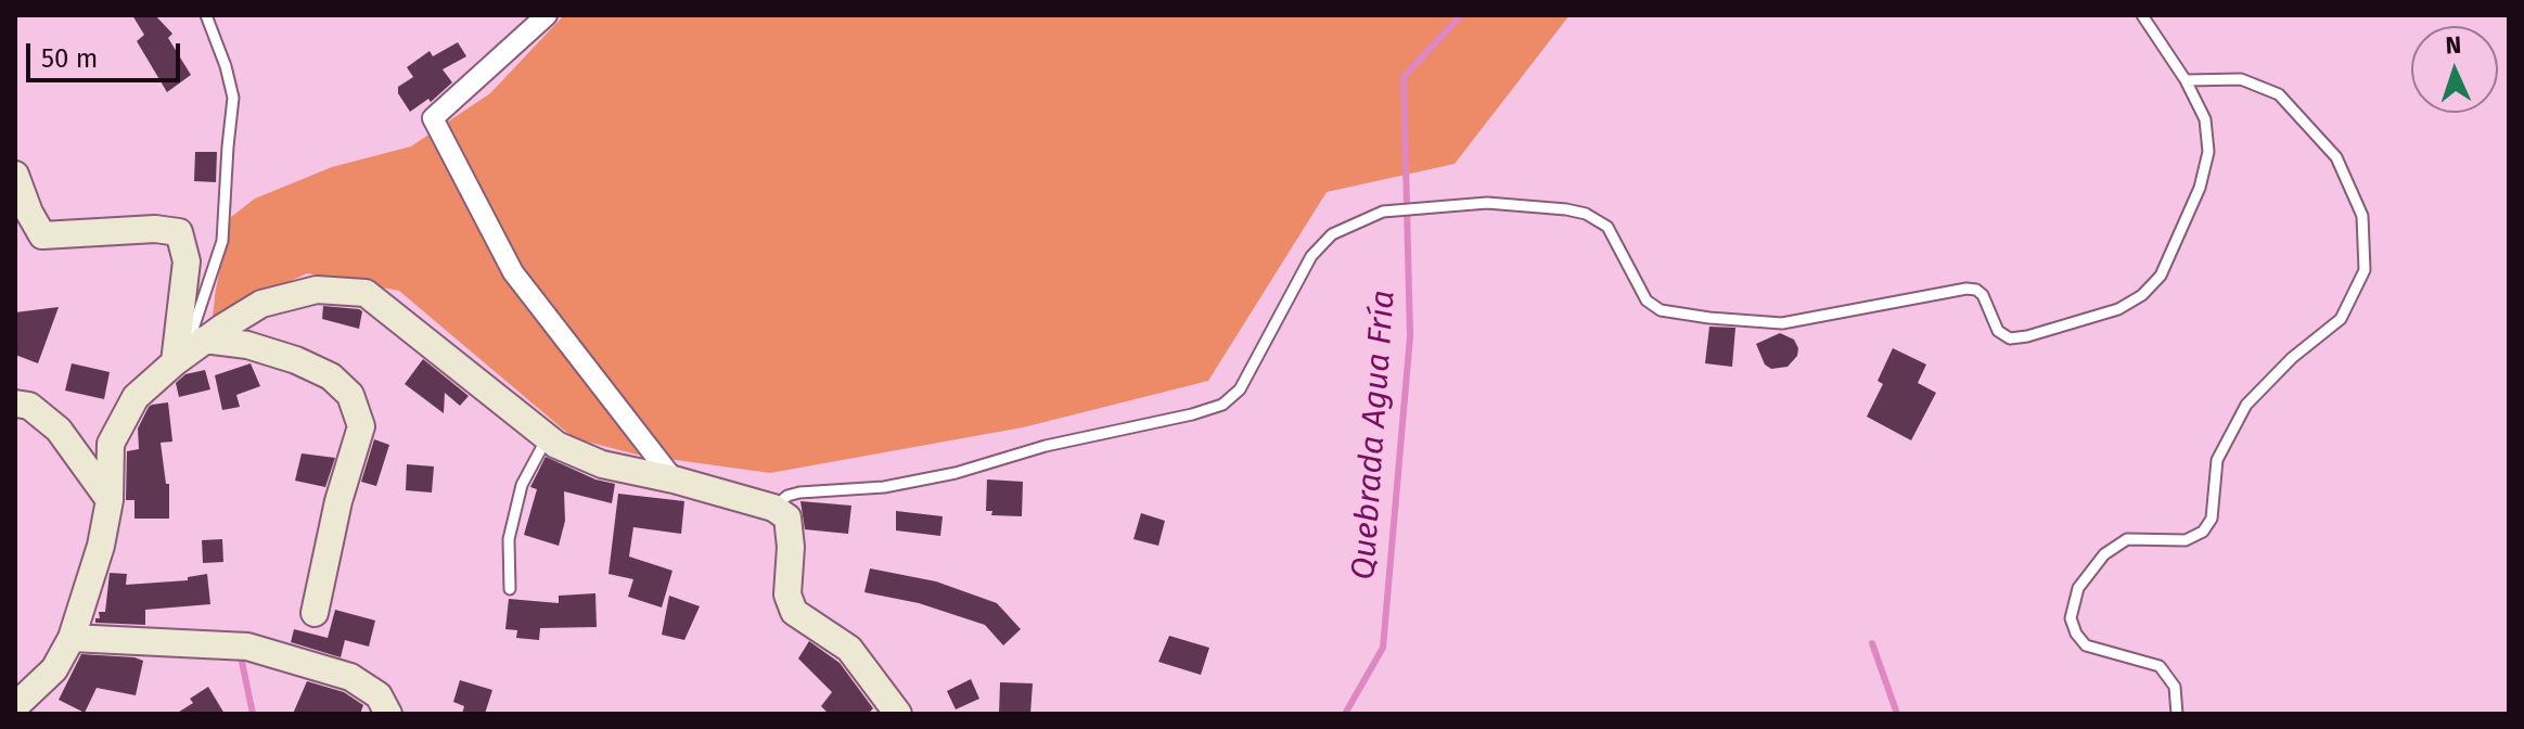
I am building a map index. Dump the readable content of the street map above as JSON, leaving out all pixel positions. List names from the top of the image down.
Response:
{
  "water": ["Quebrada Agua Fría"],
  "scale_bar": "50 m",
  "north": "top"
}
